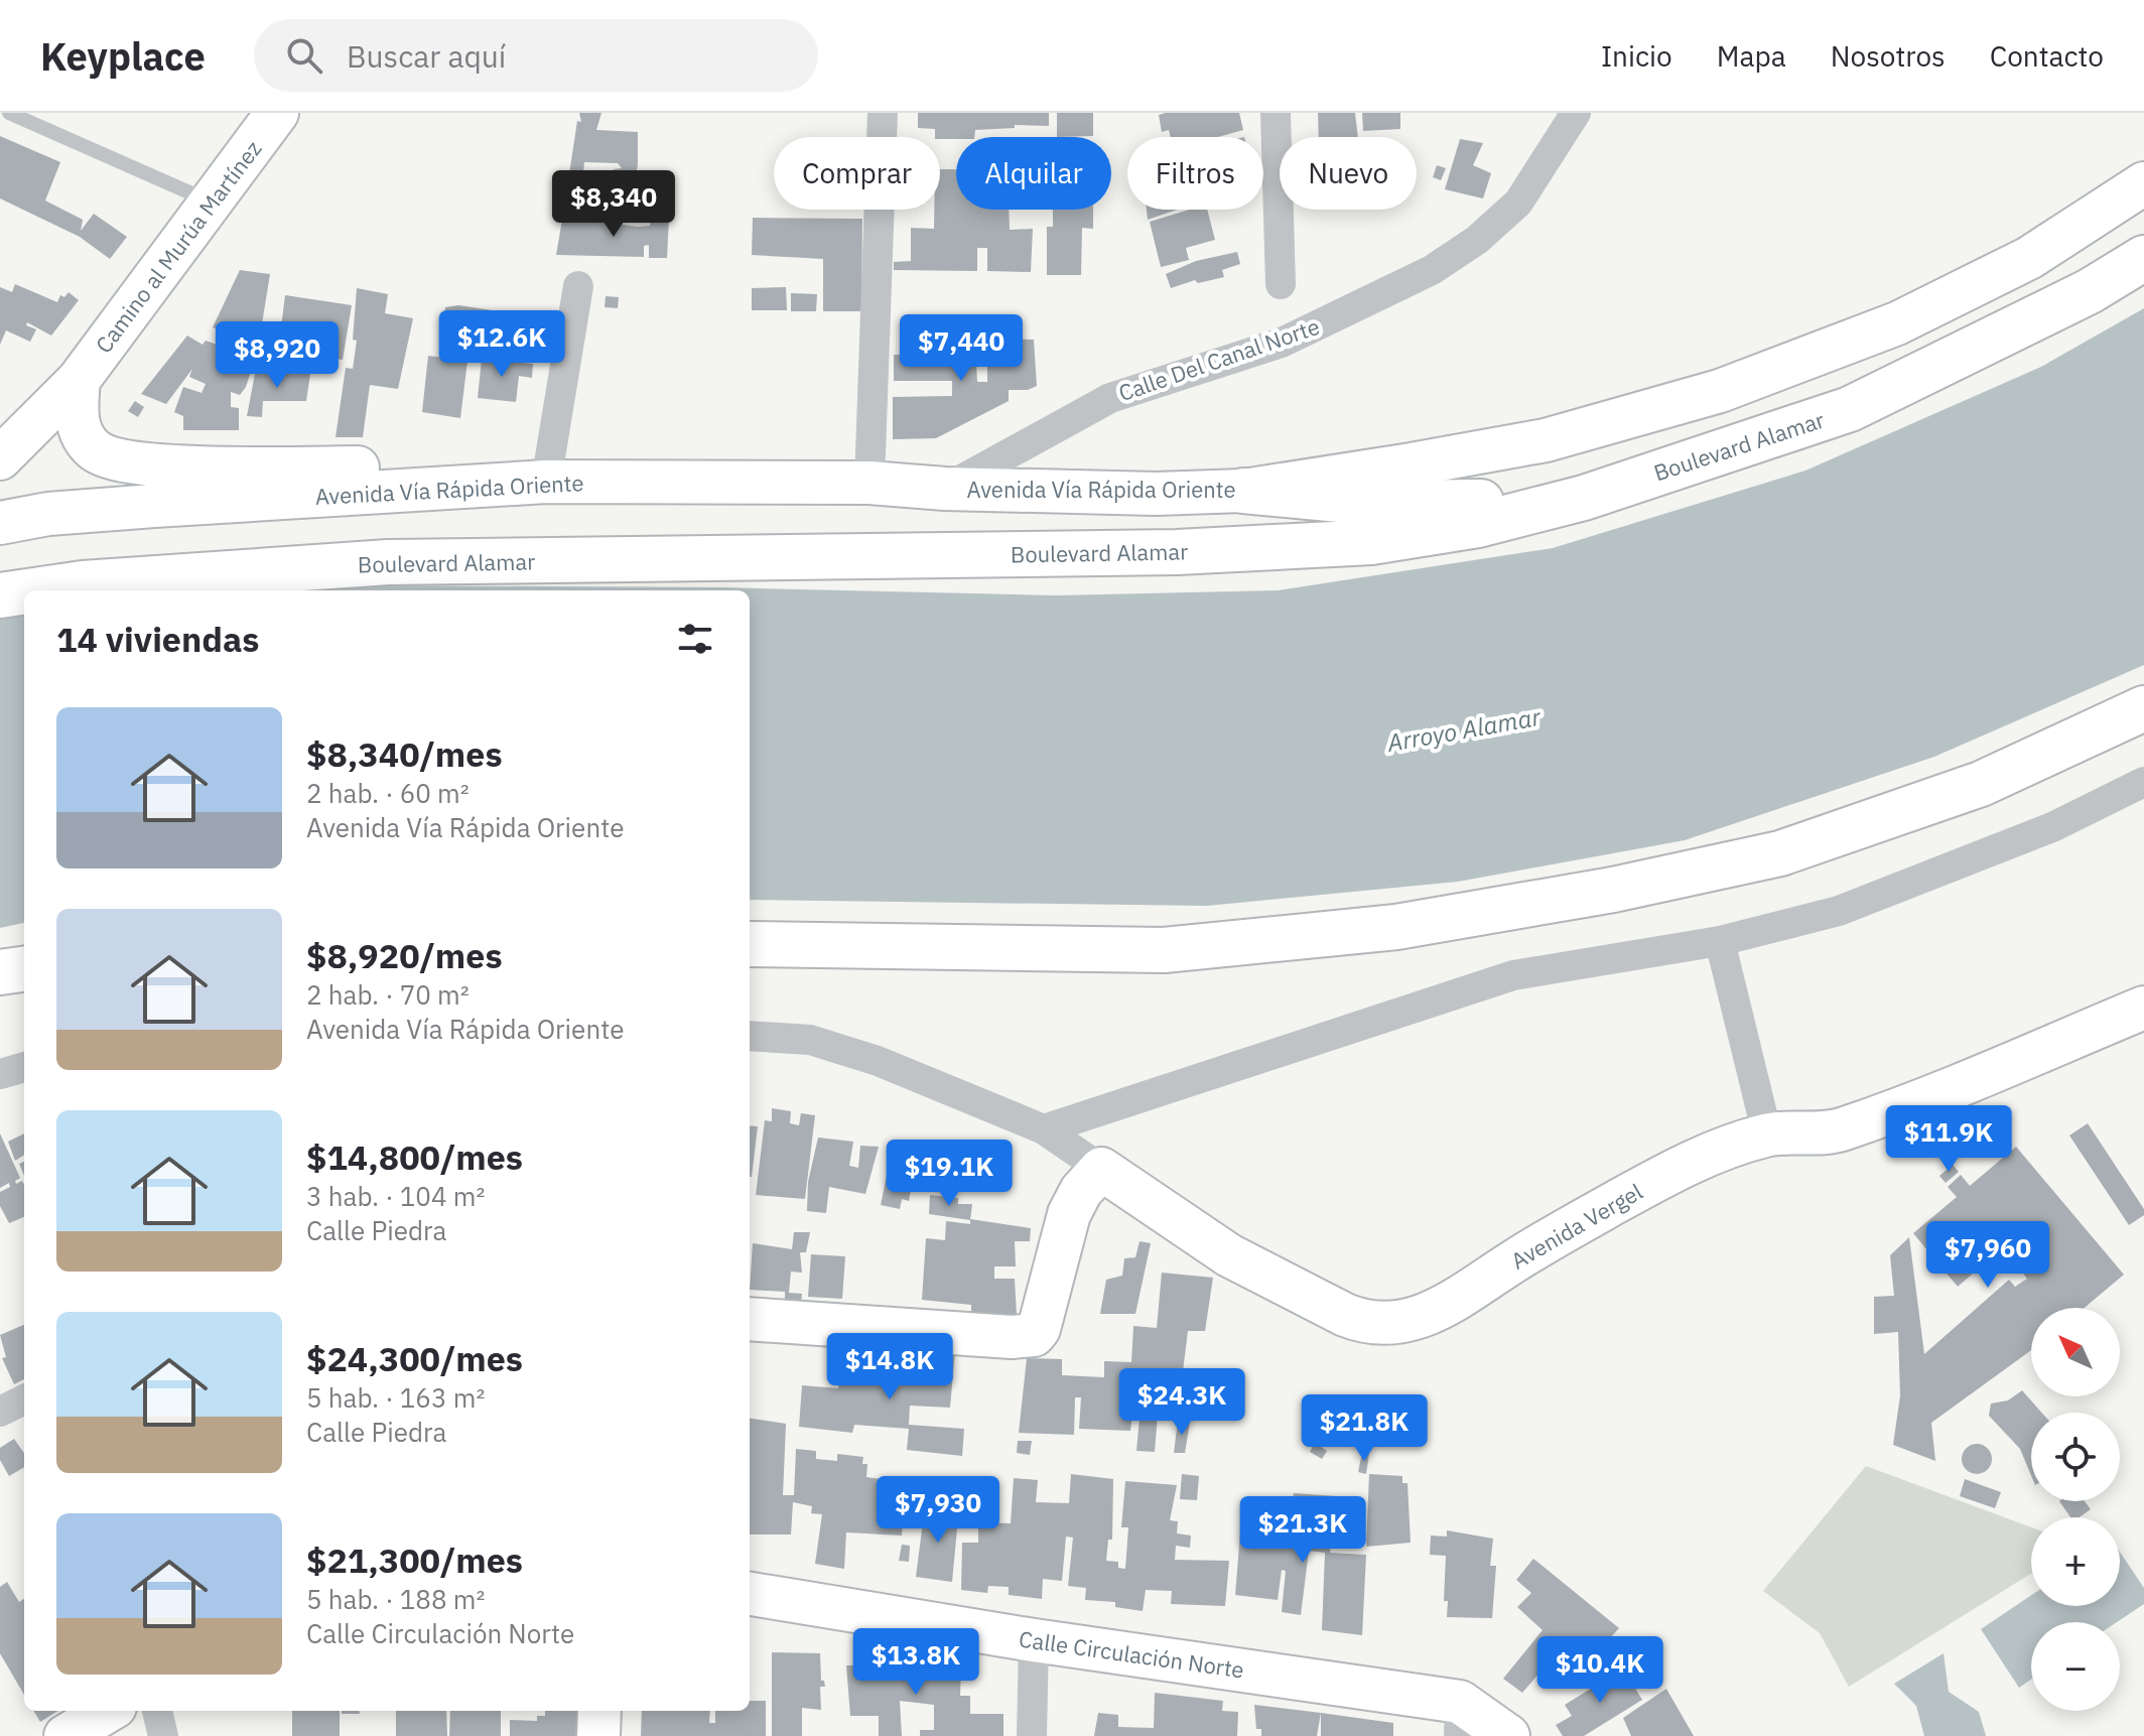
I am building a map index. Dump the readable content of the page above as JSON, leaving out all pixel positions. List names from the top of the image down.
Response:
{
  "streets": {
    "highway": ["Boulevard Alamar"],
    "street": [
      "Camino al Murúa Martínez",
      "Calle Del Canal Norte",
      "Avenida Vía Rápida Oriente",
      "Avenida Vergel",
      "Calle Circulación Norte"
    ]
  },
  "crossings": [
    ["Calle Del Canal Norte", "Avenida Vía Rápida Oriente"]
  ],
  "water": ["Arroyo Alamar"],
  "north": "top left",
  "page": {
    "header": "Keyplace",
    "search": "Buscar aquí",
    "nav": [
      "Inicio",
      "Mapa",
      "Nosotros",
      "Contacto"
    ],
    "chip": [
      "Comprar",
      "Alquilar",
      "Filtros",
      "Nuevo"
    ],
    "price": [
      "$8,340",
      "$12.6K",
      "$7,440",
      "$8,920",
      "$11.9K",
      "$19.1K",
      "$7,960",
      "$14.8K",
      "$24.3K",
      "$21.8K",
      "$7,930",
      "$21.3K",
      "$13.8K",
      "$10.4K"
    ],
    "heading": "14 viviendas",
    "list": [
      {
        "name": "$8,340/mes",
        "note": "2 hab. · 60 m² · Avenida Vía Rápida Oriente"
      },
      {
        "name": "$8,920/mes",
        "note": "2 hab. · 70 m² · Avenida Vía Rápida Oriente"
      },
      {
        "name": "$14,800/mes",
        "note": "3 hab. · 104 m² · Calle Piedra"
      },
      {
        "name": "$24,300/mes",
        "note": "5 hab. · 163 m² · Calle Piedra"
      },
      {
        "name": "$21,300/mes",
        "note": "5 hab. · 188 m² · Calle Circulación Norte"
      }
    ],
    "map_buttons": ["+", "−"]
  }
}
